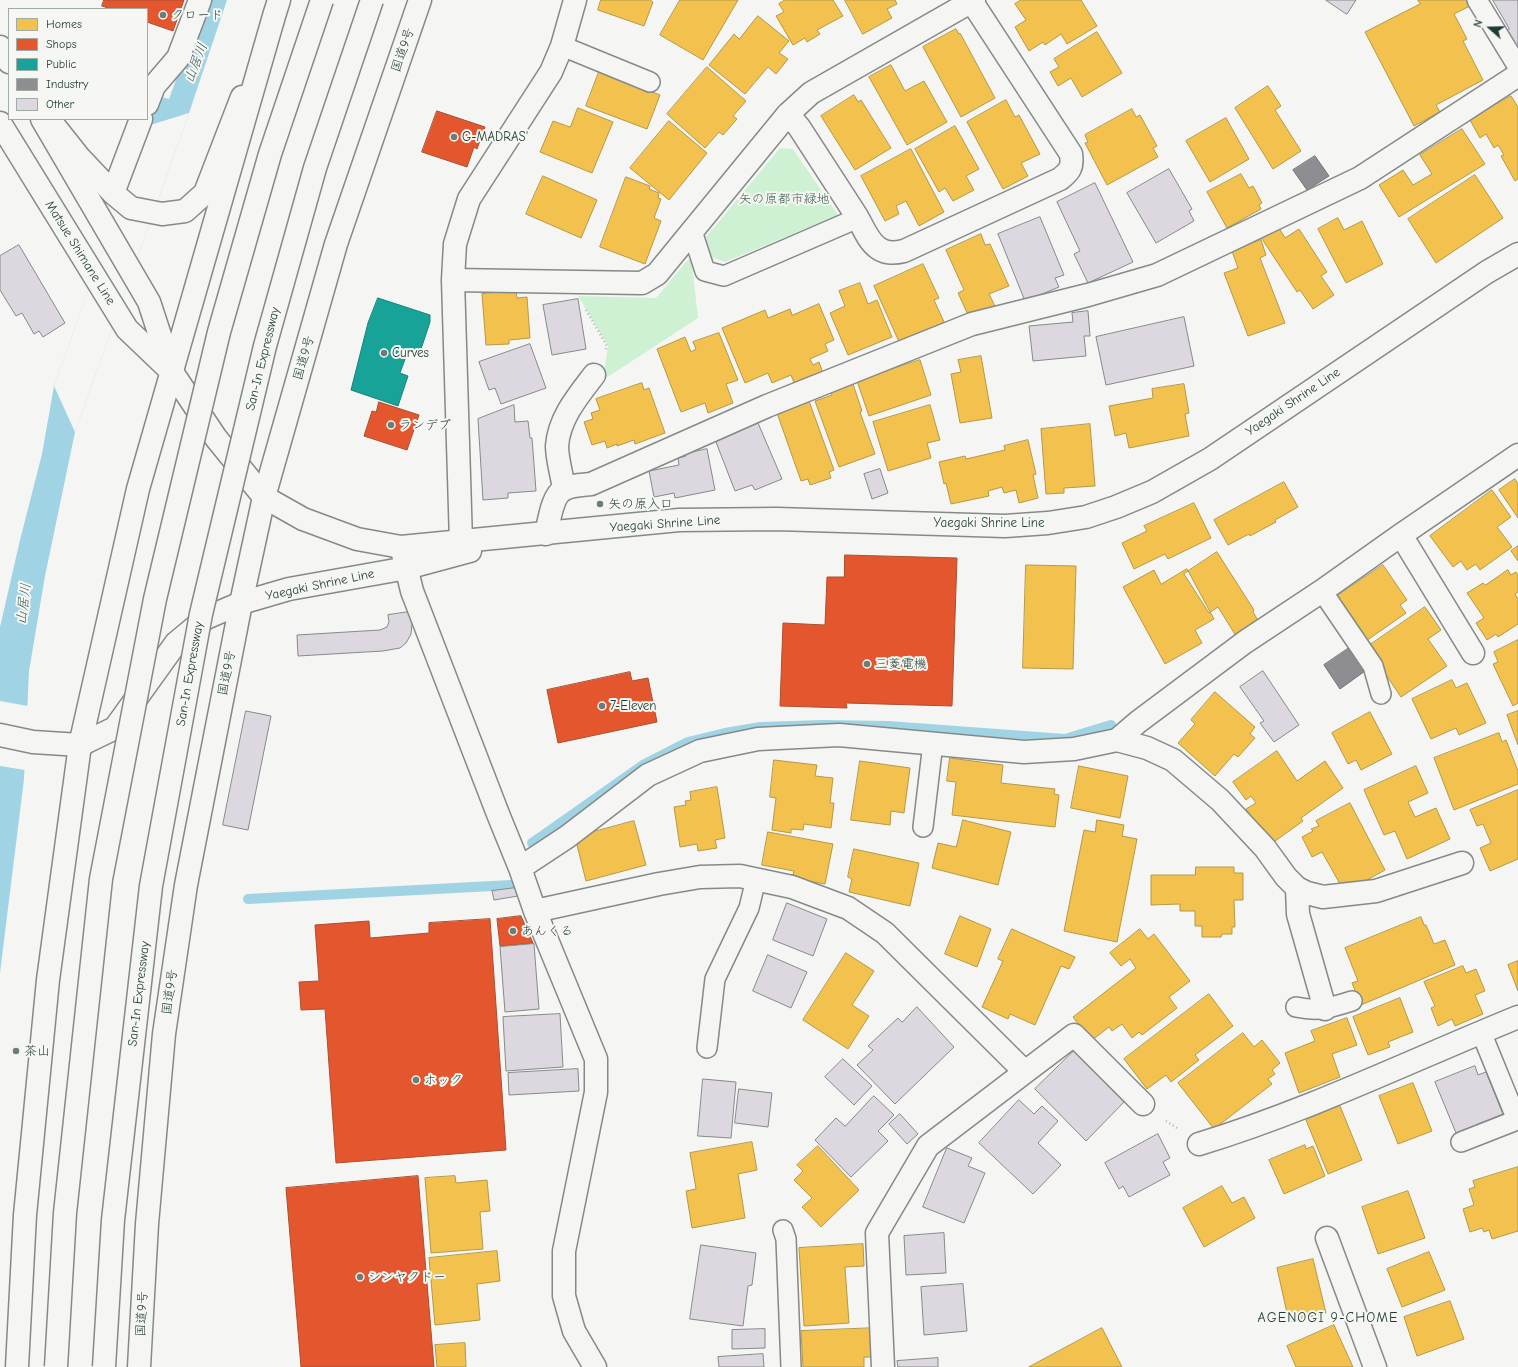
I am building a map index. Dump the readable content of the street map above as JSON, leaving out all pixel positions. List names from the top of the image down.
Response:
{
  "streets": {
    "main road": [
      "国道9号",
      "Matsue Shimane Line",
      "San-In Expressway",
      "Yaegaki Shrine Line"
    ]
  },
  "crossings": [
    ["国道9号", "Matsue Shimane Line"],
    ["国道9号", "Yaegaki Shrine Line"],
    ["Matsue Shimane Line", "Yaegaki Shrine Line"]
  ],
  "districts": ["AGENOGI 9-CHOME"],
  "water": ["山居川"],
  "parks": ["矢の原都市緑地"],
  "places": [
    "クロード",
    "G-MADRAS'",
    "Curves",
    "ランデブ",
    "矢の原入口",
    "三菱電機",
    "7-Eleven",
    "あんくる",
    "茶山",
    "ホック",
    "シンヤクドー"
  ],
  "legend": [
    "Homes",
    "Shops",
    "Public",
    "Industry",
    "Other"
  ],
  "north": "left"
}
